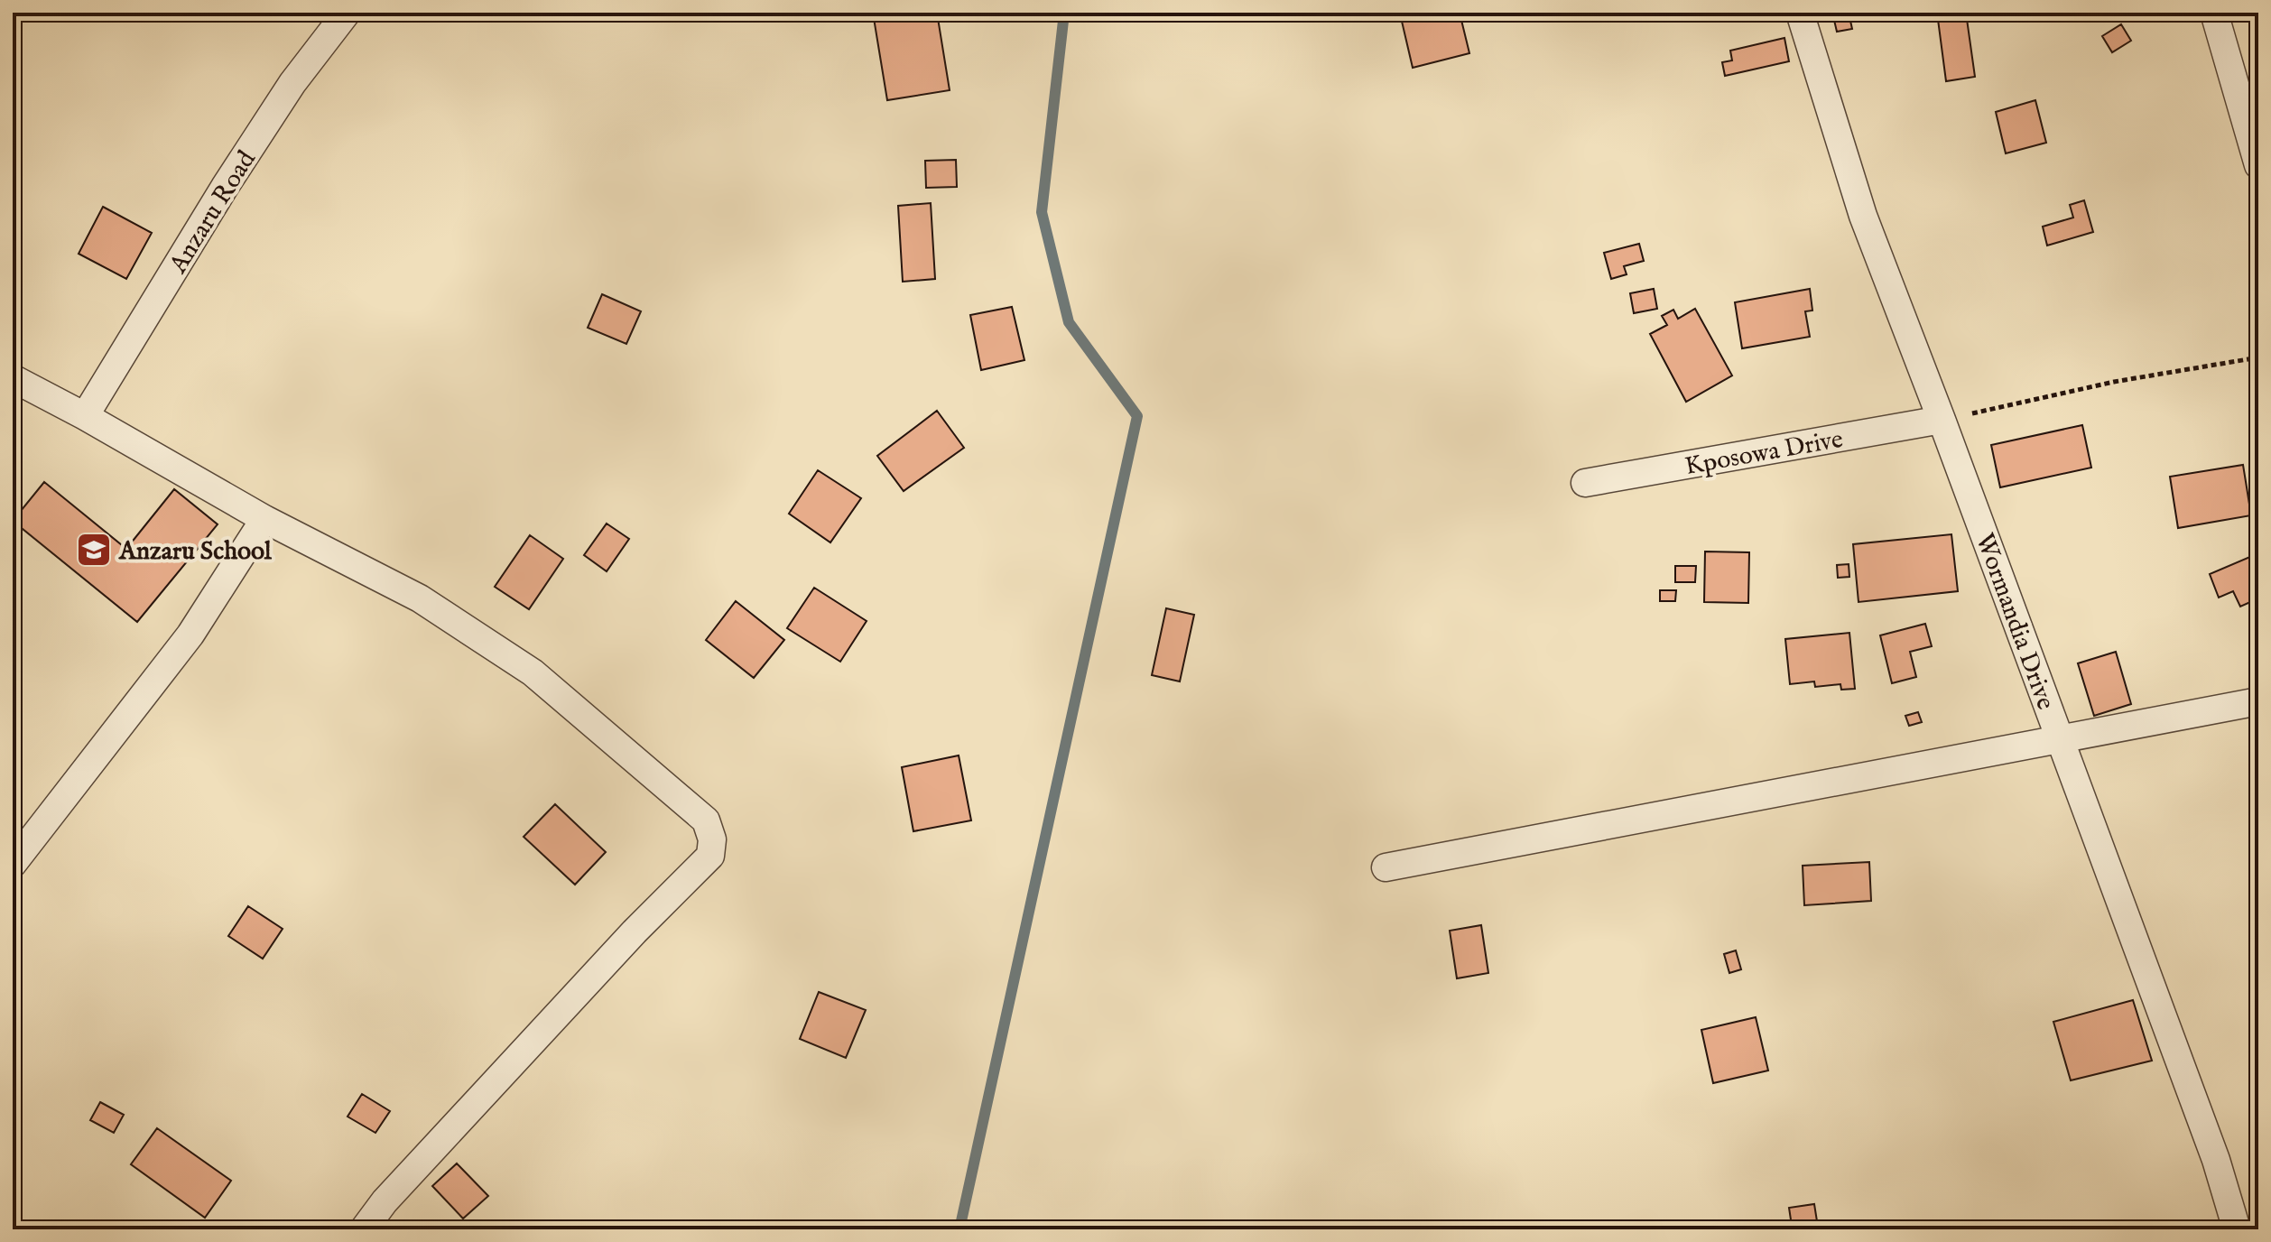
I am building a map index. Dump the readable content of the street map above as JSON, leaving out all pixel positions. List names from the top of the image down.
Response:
{
  "streets": {
    "street": ["Anzaru Road", "Kposowa Drive", "Wormandia Drive"]
  },
  "crossings": [
    ["Kposowa Drive", "Wormandia Drive"]
  ],
  "places": {
    "school or university": ["Anzaru School"]
  }
}
